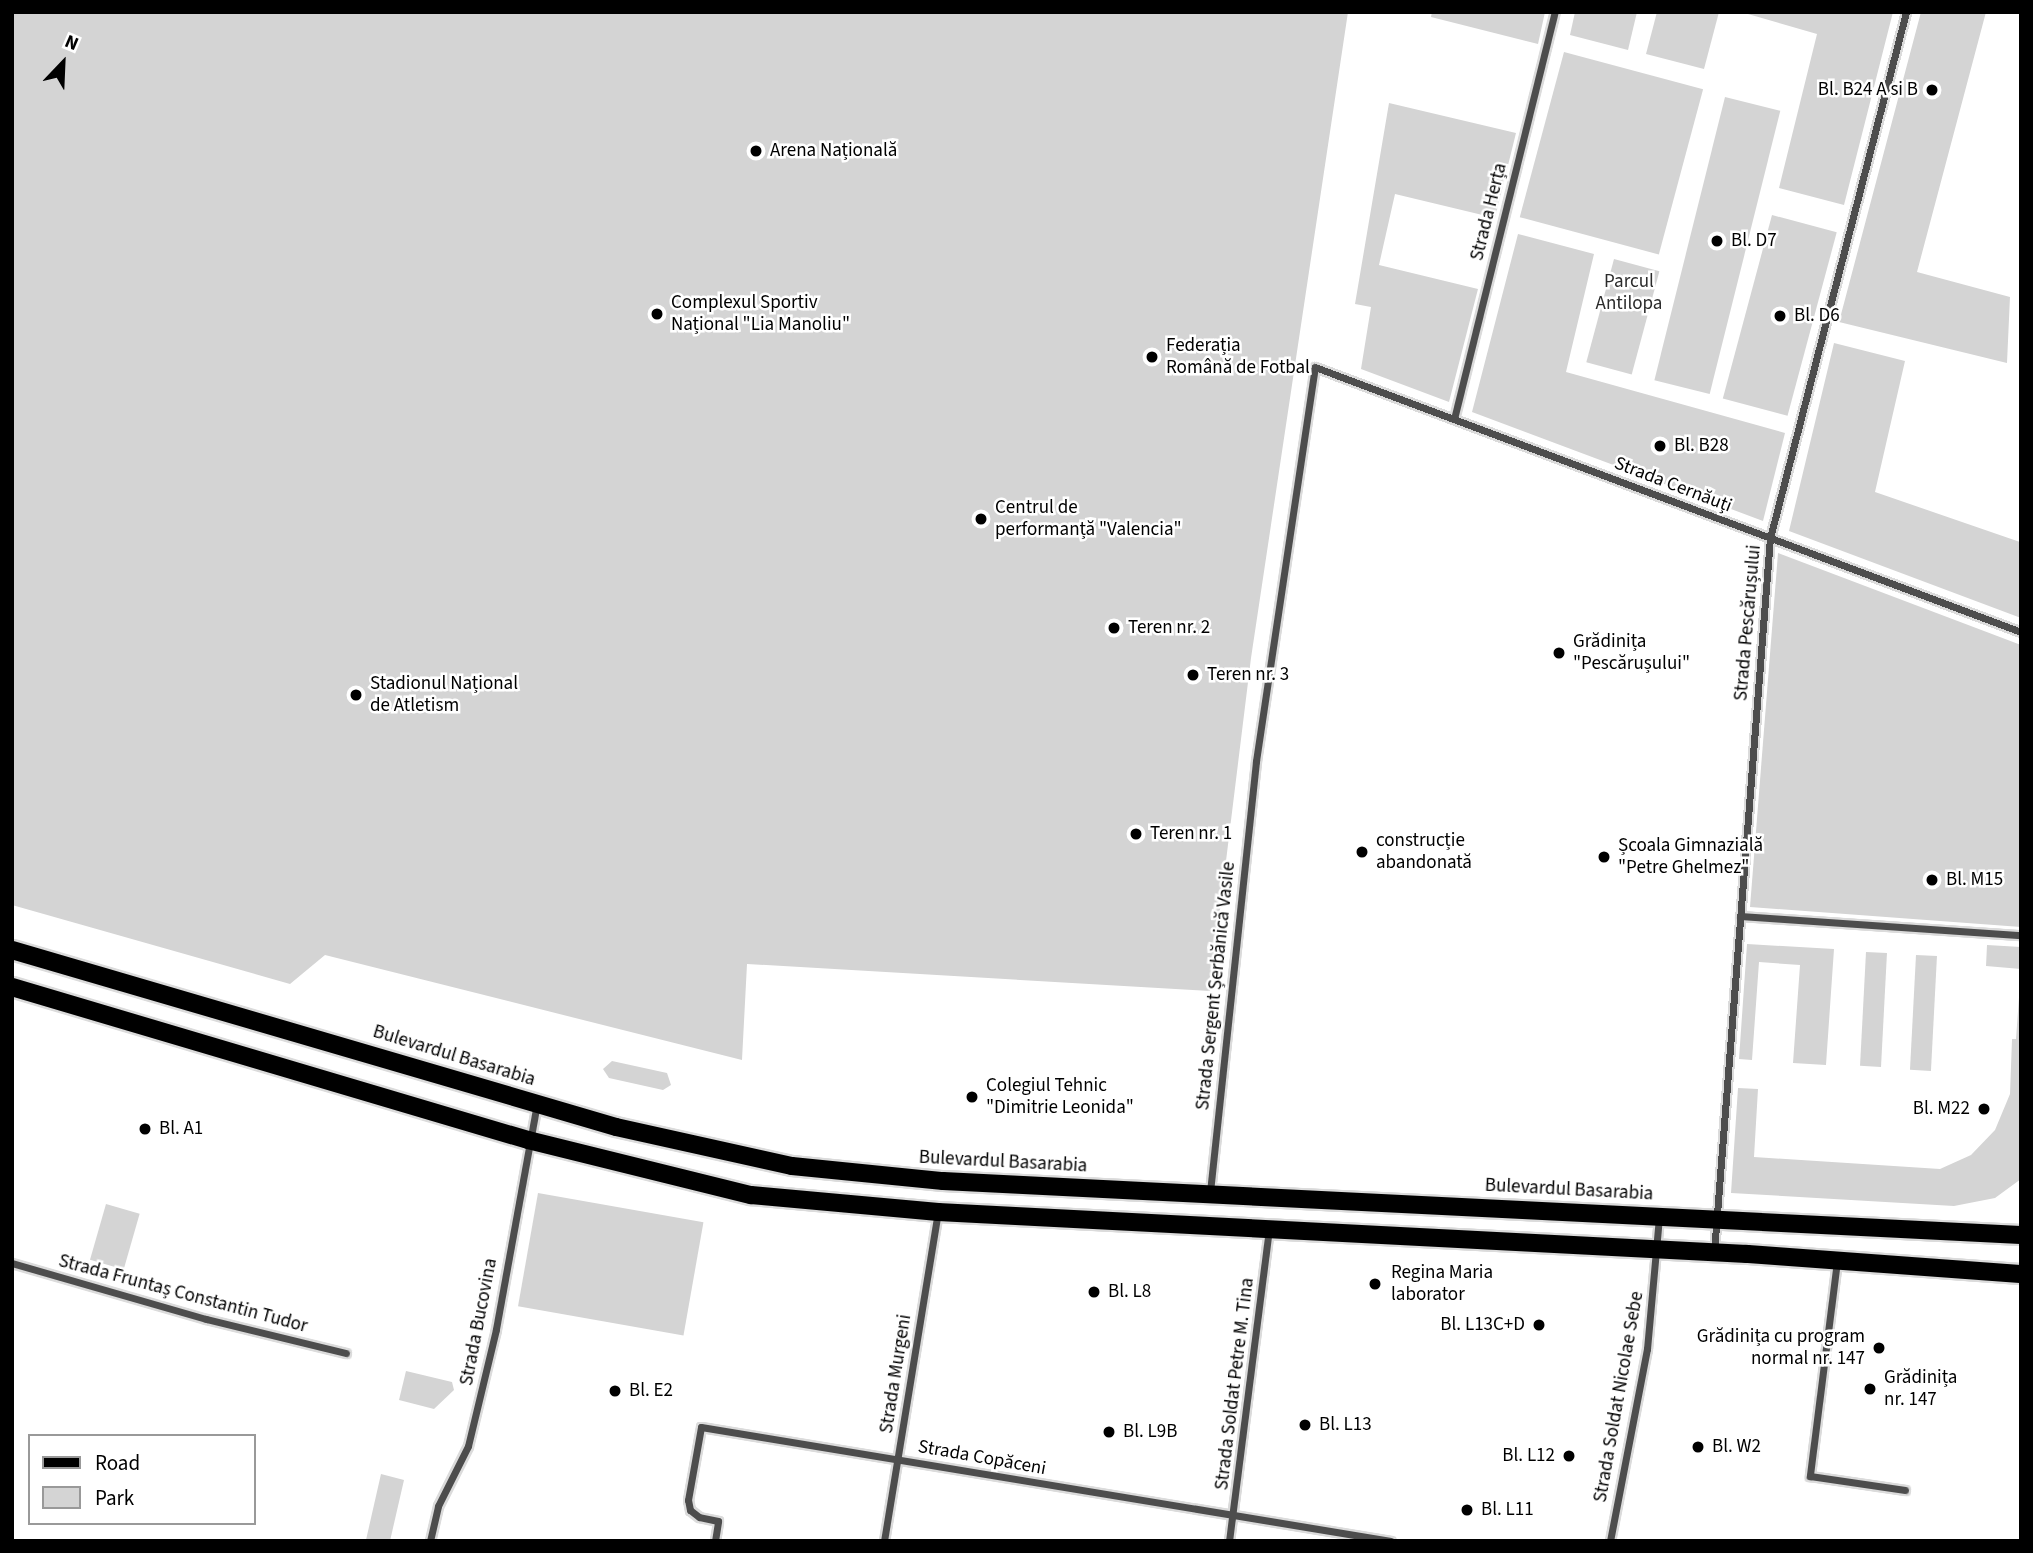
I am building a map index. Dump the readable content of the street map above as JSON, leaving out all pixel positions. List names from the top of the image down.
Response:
{
  "streets": {
    "main road": ["Bulevardul Basarabia"],
    "street": [
      "Strada Herța",
      "Strada Cernăuți",
      "Strada Pescărușului",
      "Strada Sergent Șerbănică Vasile",
      "Strada Fruntaș Constantin Tudor",
      "Strada Bucovina",
      "Strada Murgeni",
      "Strada Soldat Petre M. Tina",
      "Strada Soldat Nicolae Sebe",
      "Strada Copăceni"
    ]
  },
  "crossings": [
    ["Strada Herța", "Strada Cernăuți"],
    ["Strada Cernăuți", "Strada Pescărușului"],
    ["Strada Cernăuți", "Strada Sergent Șerbănică Vasile"],
    ["Strada Pescărușului", "Bulevardul Basarabia"],
    ["Strada Sergent Șerbănică Vasile", "Bulevardul Basarabia"],
    ["Bulevardul Basarabia", "Strada Bucovina"],
    ["Bulevardul Basarabia", "Strada Soldat Nicolae Sebe"],
    ["Strada Murgeni", "Strada Copăceni"],
    ["Strada Soldat Petre M. Tina", "Strada Copăceni"]
  ],
  "parks": ["Parcul Antilopa"],
  "places": [
    "Bl. B24 A si B",
    "Arena Națională",
    "Bl. D7",
    "Complexul Sportiv Național \"Lia Manoliu\"",
    "Bl. D6",
    "Federația Română de Fotbal",
    "Bl. B28",
    "Centrul de performanță \"Valencia\"",
    "Teren nr. 2",
    "Grădinița \"Pescărușului\"",
    "Teren nr. 3",
    "Stadionul Național de Atletism",
    "Teren nr. 1",
    "construcție abandonată",
    "Școala Gimnazială \"Petre Ghelmez\"",
    "Bl. M15",
    "Colegiul Tehnic \"Dimitrie Leonida\"",
    "Bl. M22",
    "Bl. A1",
    "Regina Maria laborator",
    "Bl. L8",
    "Bl. L13C+D",
    "Grădinița cu program normal nr. 147",
    "Grădinița nr. 147",
    "Bl. E2",
    "Bl. L13",
    "Bl. L9B",
    "Bl. W2",
    "Bl. L12",
    "Bl. L11"
  ],
  "legend": ["Road", "Park"],
  "north": "top right"
}
